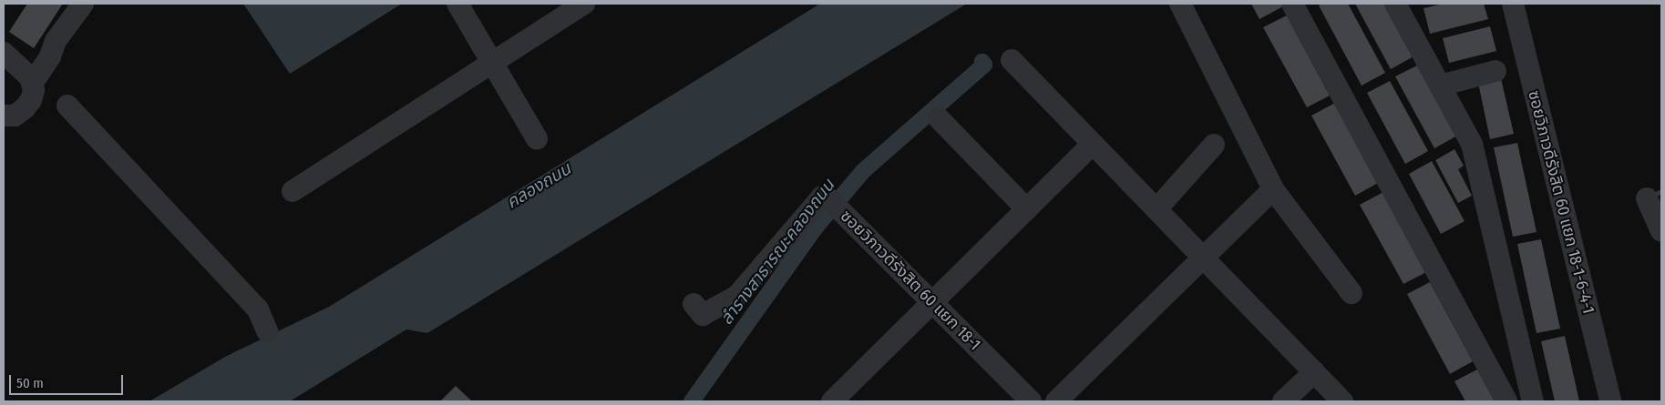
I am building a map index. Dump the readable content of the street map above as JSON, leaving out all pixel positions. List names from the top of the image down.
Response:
{
  "streets": {
    "street": ["ซอยวิภาวดีรังสิต 60 แยก 18-1-6-4-1", "ซอยวิภาวดีรังสิต 60 แยก 18-1"]
  },
  "water": ["คลองถนน", "ลำรางสาธารณะคลองถนน"],
  "scale_bar": "50 m"
}
